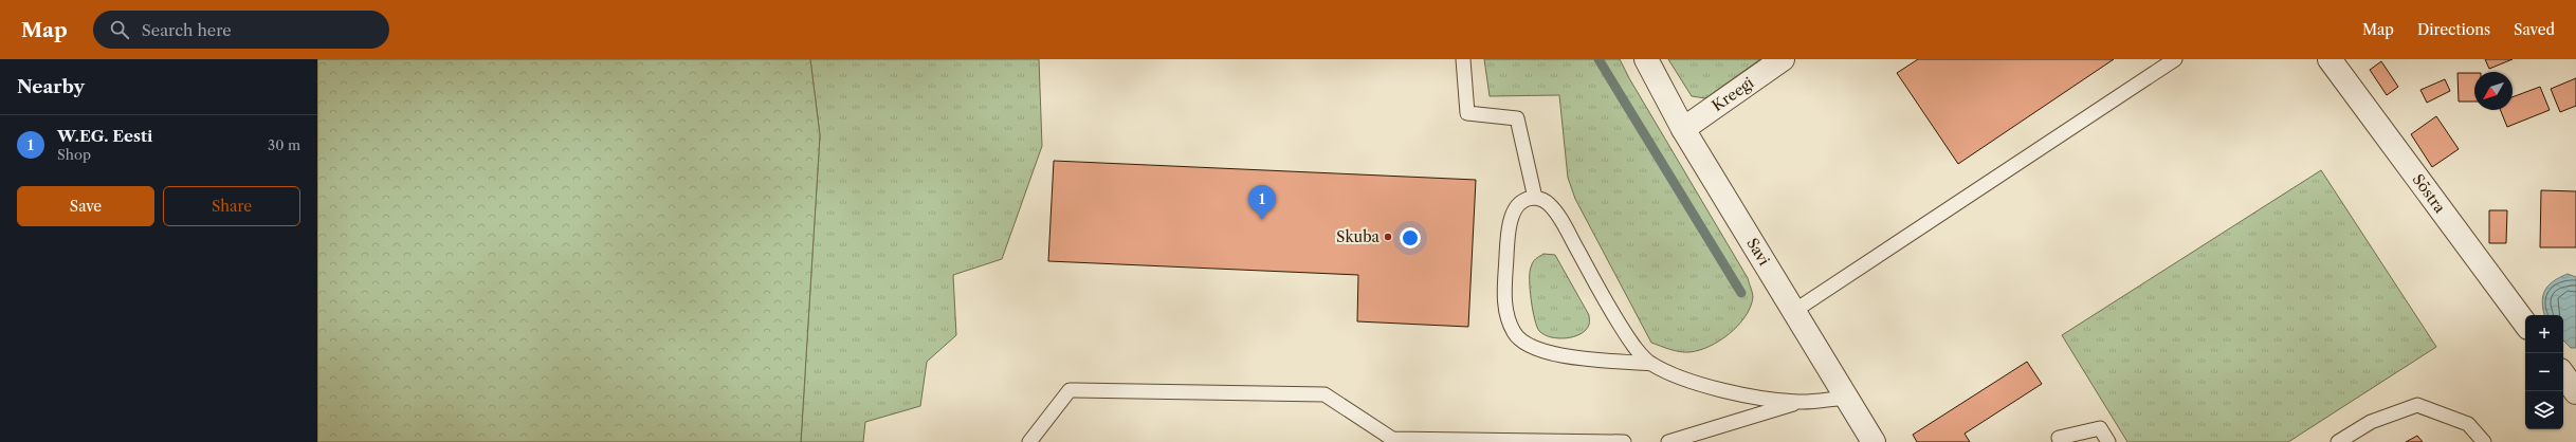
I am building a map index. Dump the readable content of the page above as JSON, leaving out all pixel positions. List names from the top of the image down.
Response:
{
  "streets": {
    "street": ["Kreegi", "Sõstra", "Savi"]
  },
  "crossings": [
    ["Kreegi", "Savi"]
  ],
  "places": ["Skuba"],
  "north": "bottom left",
  "page": {
    "header": "Map",
    "search": "Search here",
    "nav": ["Map", "Directions", "Saved"],
    "heading": "Nearby",
    "list": [
      {
        "mark": "1",
        "name": "W.EG. Eesti",
        "note": "Shop",
        "value": "30 m"
      }
    ],
    "buttons": ["Save", "Share"],
    "pins": "1",
    "map_buttons": ["+", "−"]
  }
}
